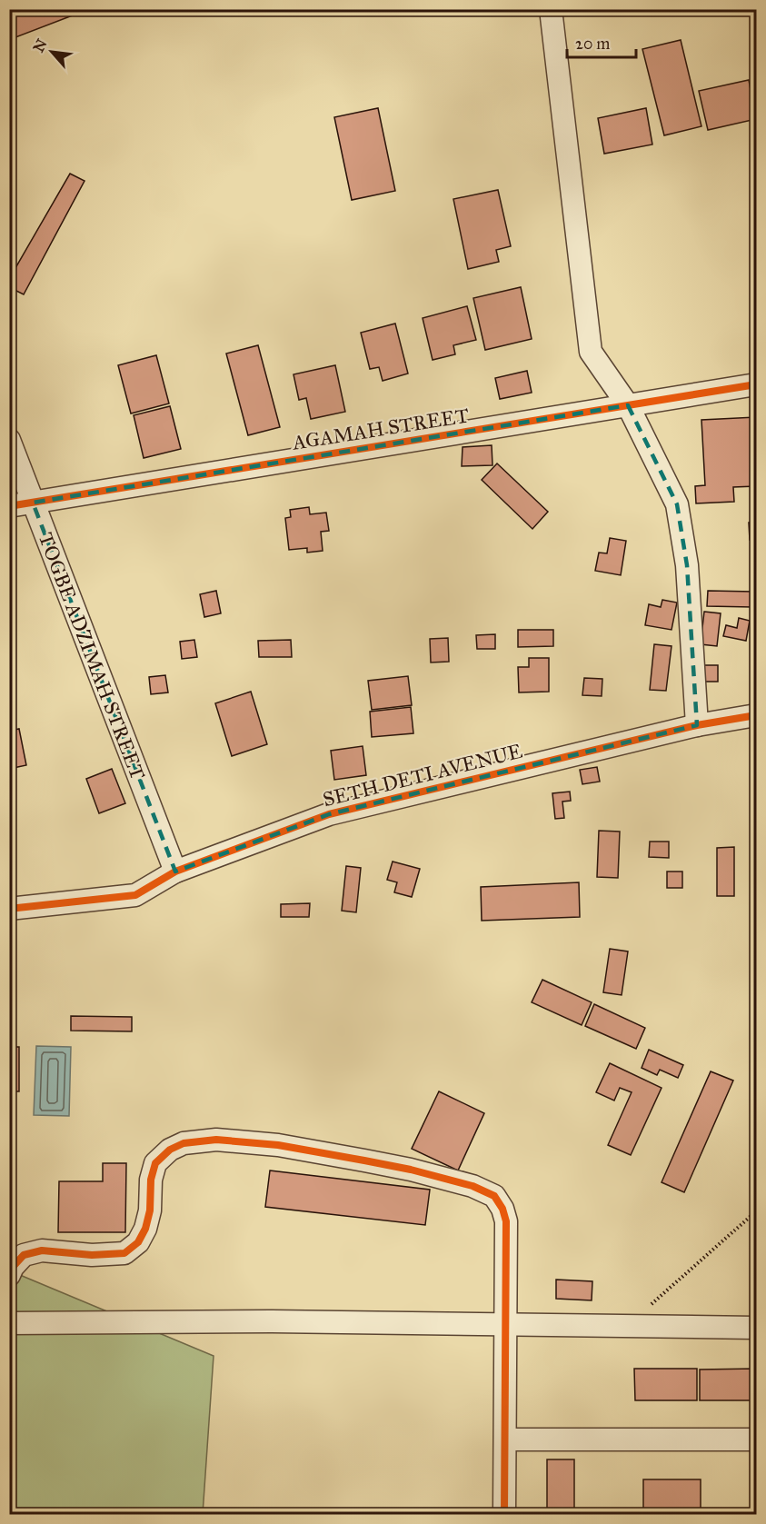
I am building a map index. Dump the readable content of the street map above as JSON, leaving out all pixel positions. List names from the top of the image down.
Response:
{
  "streets": {
    "street": ["AGAMAH STREET", "TOGBE ADZIMAH STREET", "SETH DETI AVENUE"]
  },
  "crossings": [
    ["AGAMAH STREET", "TOGBE ADZIMAH STREET"],
    ["TOGBE ADZIMAH STREET", "SETH DETI AVENUE"]
  ],
  "scale_bar": "20 m",
  "north": "top left"
}
